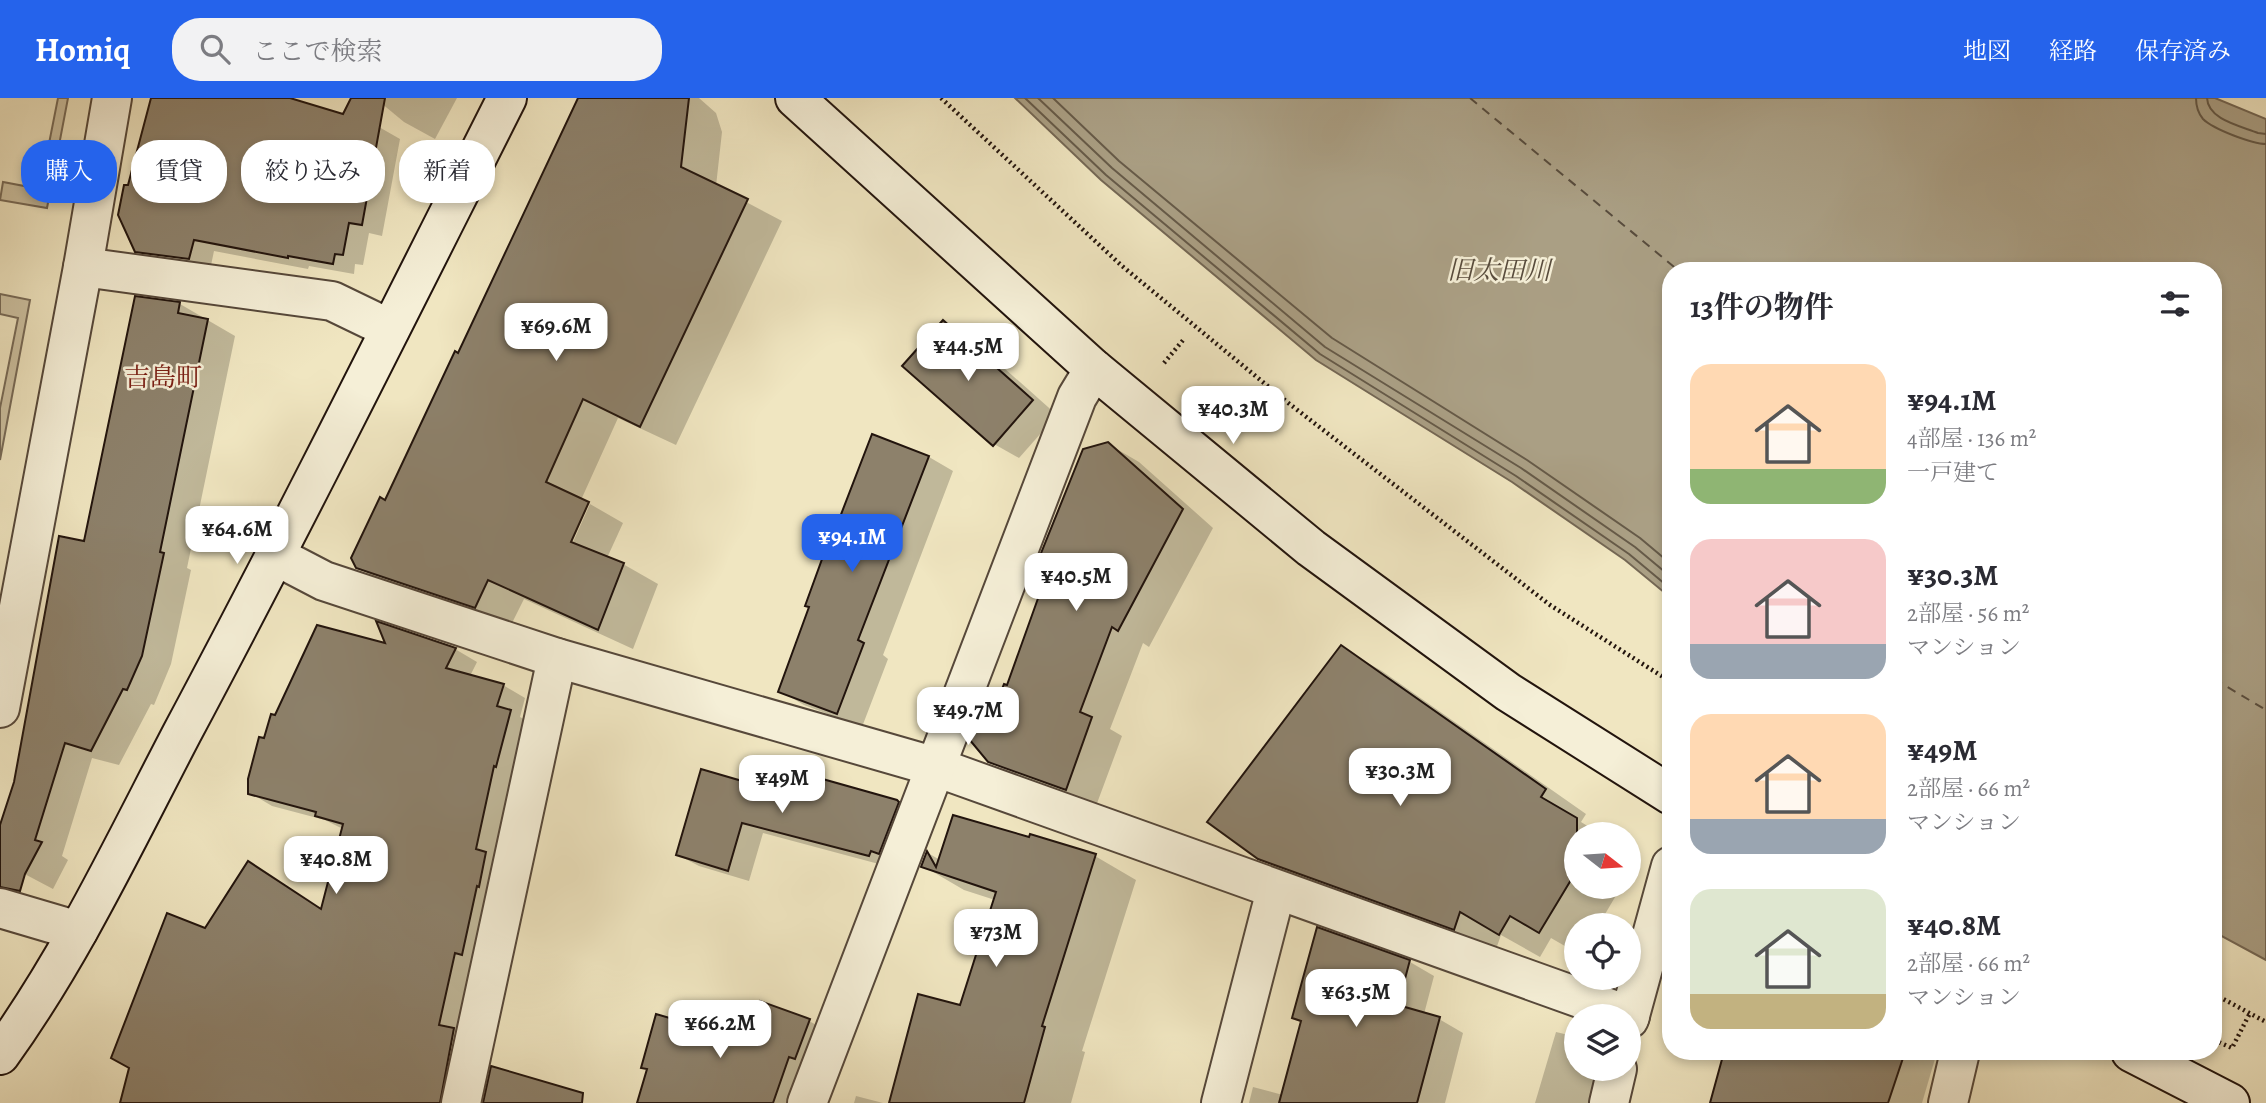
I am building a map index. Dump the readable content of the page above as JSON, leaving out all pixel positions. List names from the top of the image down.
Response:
{
  "districts": ["吉島町"],
  "water": ["旧太田川"],
  "north": "right",
  "page": {
    "header": "Homiq",
    "search": "ここで検索",
    "nav": ["地図", "経路", "保存済み"],
    "chip": [
      "購入",
      "賃貸",
      "絞り込み",
      "新着"
    ],
    "heading": "13件の物件",
    "price": [
      "¥69.6M",
      "¥44.5M",
      "¥40.3M",
      "¥64.6M",
      "¥94.1M",
      "¥40.5M",
      "¥49.7M",
      "¥30.3M",
      "¥49M",
      "¥40.8M",
      "¥73M",
      "¥63.5M",
      "¥66.2M"
    ],
    "list": [
      {
        "name": "¥94.1M",
        "note": "4部屋 · 136 m² · 一戸建て"
      },
      {
        "name": "¥30.3M",
        "note": "2部屋 · 56 m² · マンション"
      },
      {
        "name": "¥49M",
        "note": "2部屋 · 66 m² · マンション"
      },
      {
        "name": "¥40.8M",
        "note": "2部屋 · 66 m² · マンション"
      }
    ]
  }
}
